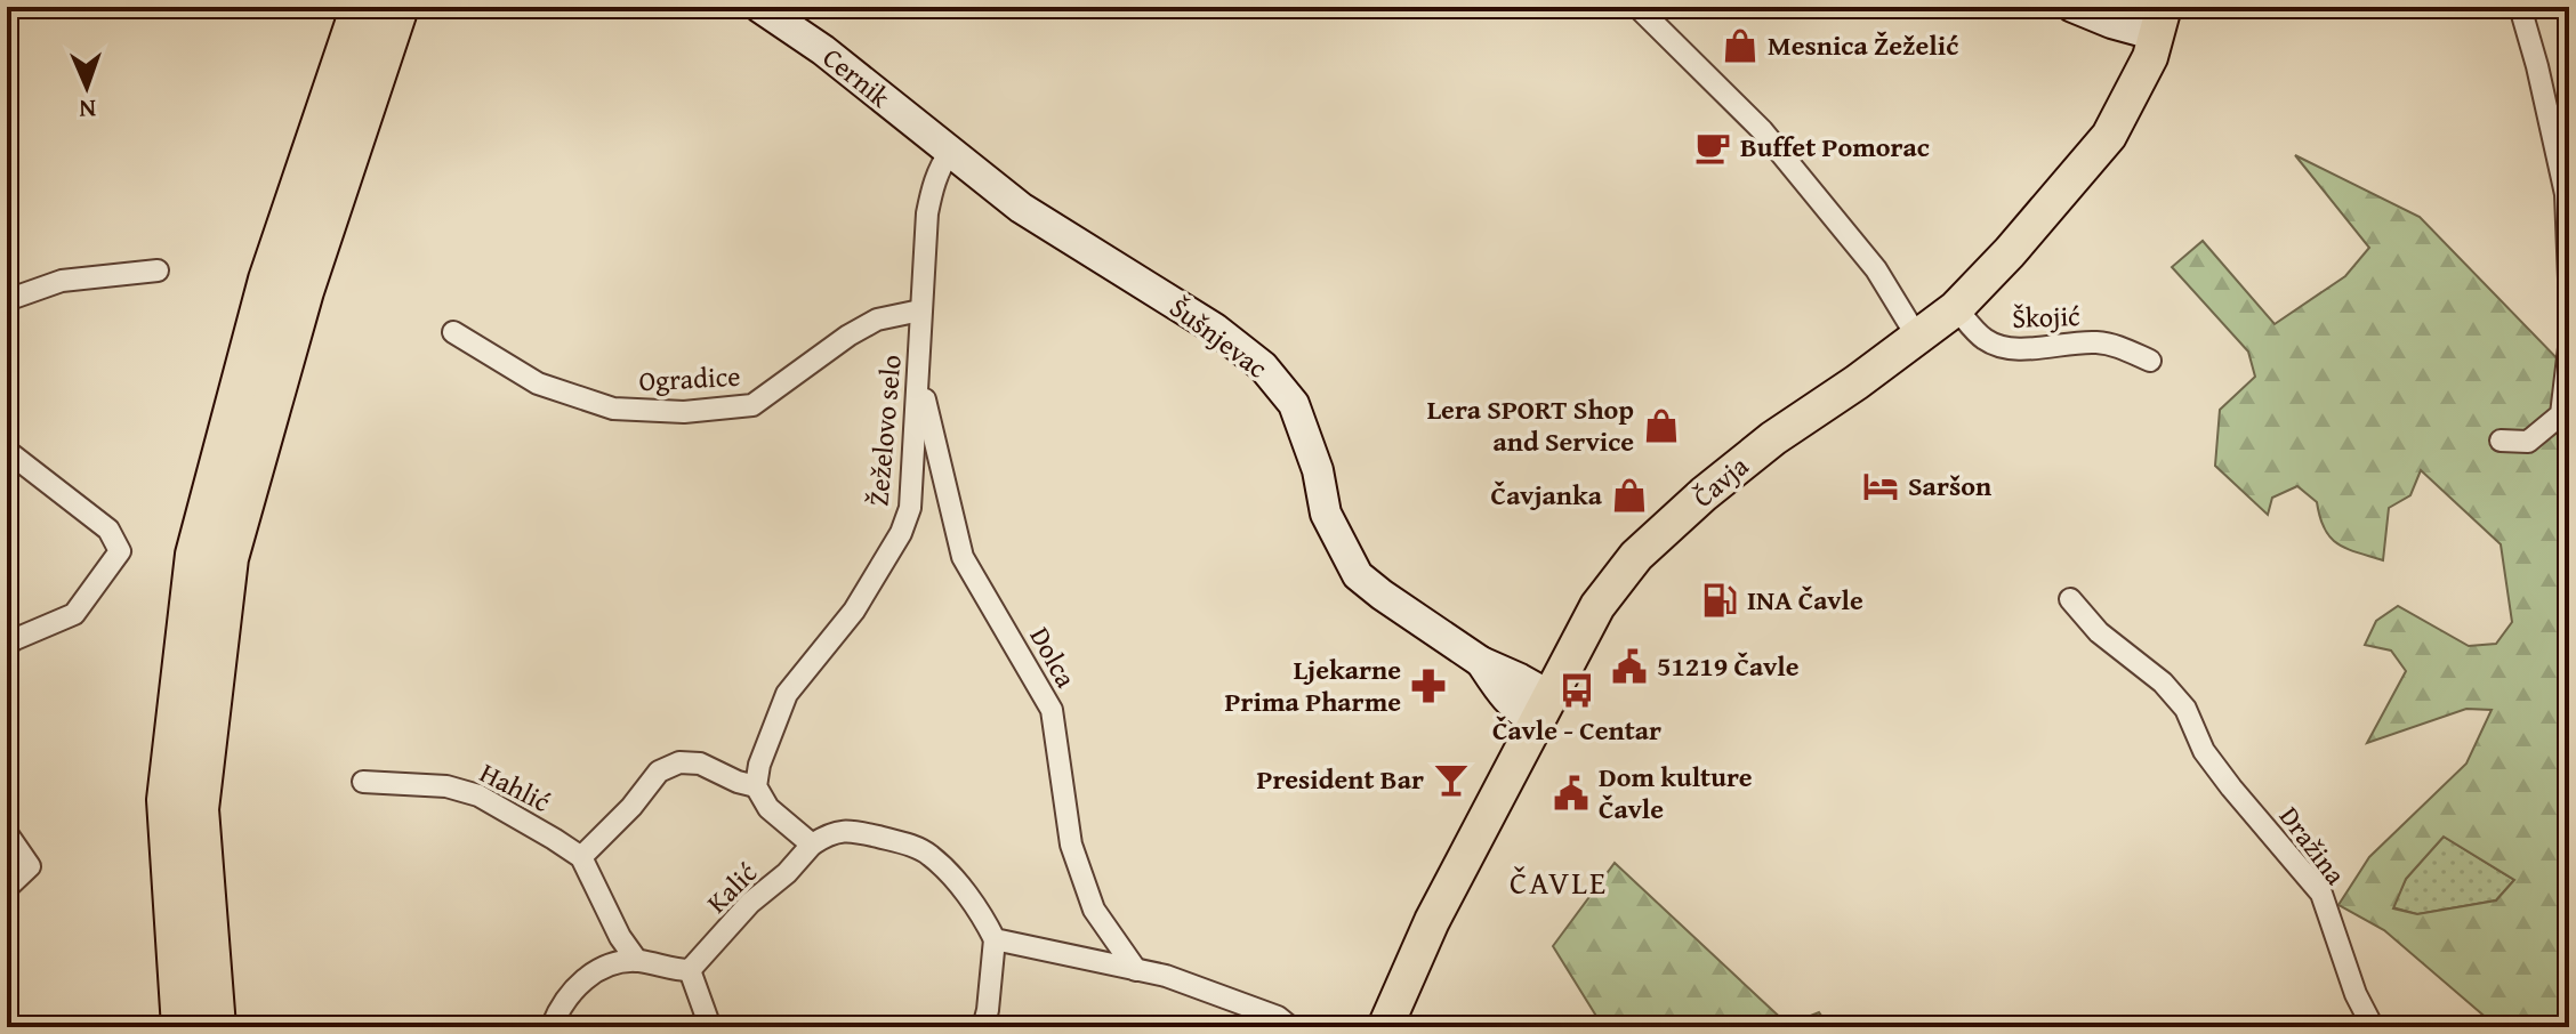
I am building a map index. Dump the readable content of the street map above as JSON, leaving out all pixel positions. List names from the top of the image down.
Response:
{
  "streets": {
    "main road": ["Čavja"],
    "street": [
      "Cernik",
      "Škojić",
      "Šušnjevac",
      "Ogradice",
      "Žeželovo selo",
      "Dolca",
      "Hahlić",
      "Dražina",
      "Kalić"
    ]
  },
  "crossings": [
    ["Cernik", "Šušnjevac"],
    ["Cernik", "Žeželovo selo"],
    ["Škojić", "Čavja"],
    ["Šušnjevac", "Žeželovo selo"],
    ["Šušnjevac", "Čavja"],
    ["Ogradice", "Žeželovo selo"],
    ["Žeželovo selo", "Dolca"]
  ],
  "districts": ["ČAVLE"],
  "places": {
    "shop": ["Mesnica Žeželić", "Lera SPORT Shop and Service", "Čavjanka"],
    "cafe": ["Buffet Pomorac"],
    "hotel": ["Saršon"],
    "fuel station": ["INA Čavle"],
    "public building": ["51219 Čavle", "Dom kulture Čavle"],
    "pharmacy": ["Ljekarne Prima Pharme"],
    "bus stop": ["Čavle - Centar"],
    "bar": ["President Bar"]
  },
  "north": "bottom"
}
